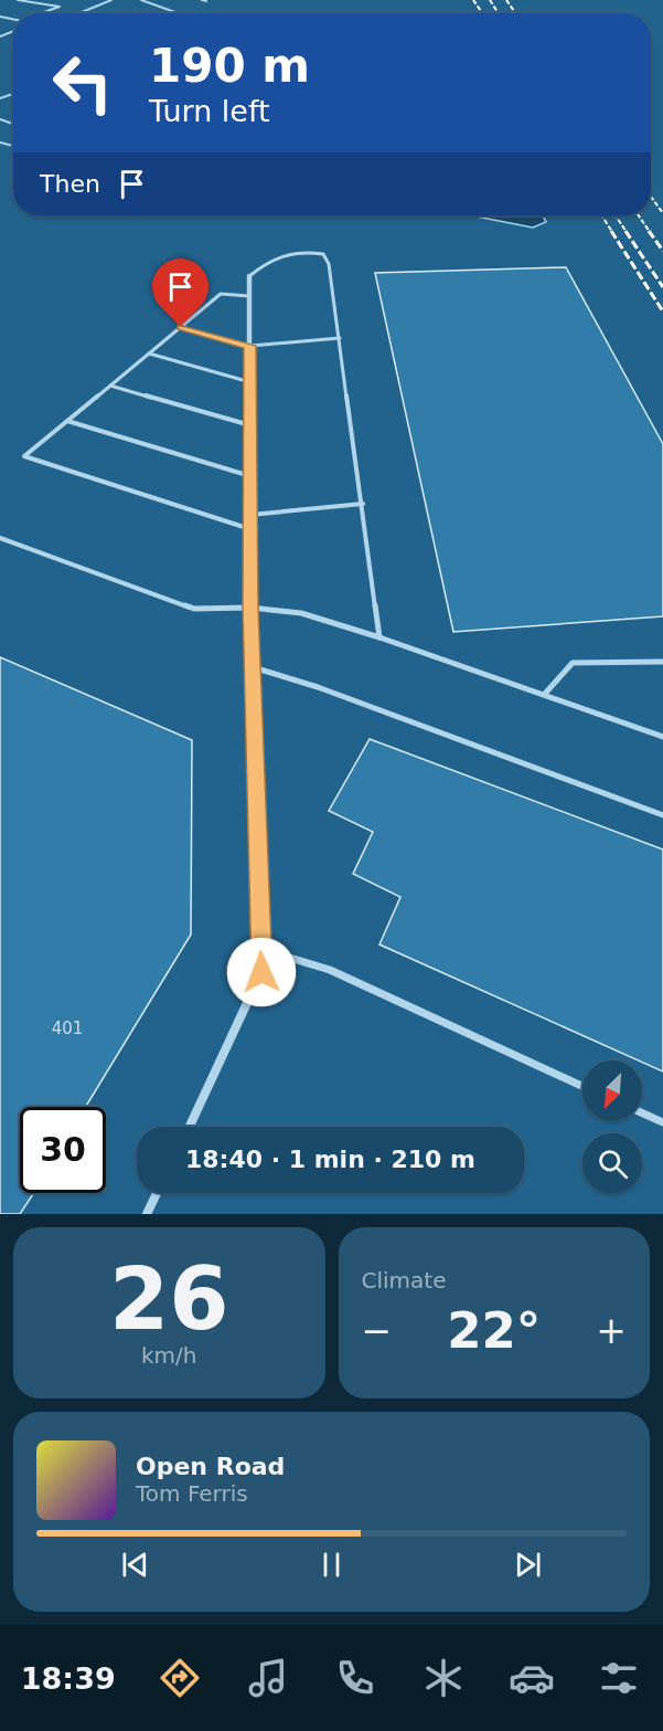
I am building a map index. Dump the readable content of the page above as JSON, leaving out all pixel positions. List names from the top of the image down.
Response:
{
  "house_numbers": ["401"],
  "north": "bottom left",
  "page": {
    "turn": ["190 m", "Turn left"],
    "then": "Then",
    "limit": "30",
    "trip": "18:40 · 1 min · 210 m",
    "tile": [
      ["26", "km/h"],
      "Climate"
    ],
    "heat": ["−", "22°", "+"],
    "song": ["Open Road", "Tom Ferris"],
    "tabs": "18:39"
  }
}
